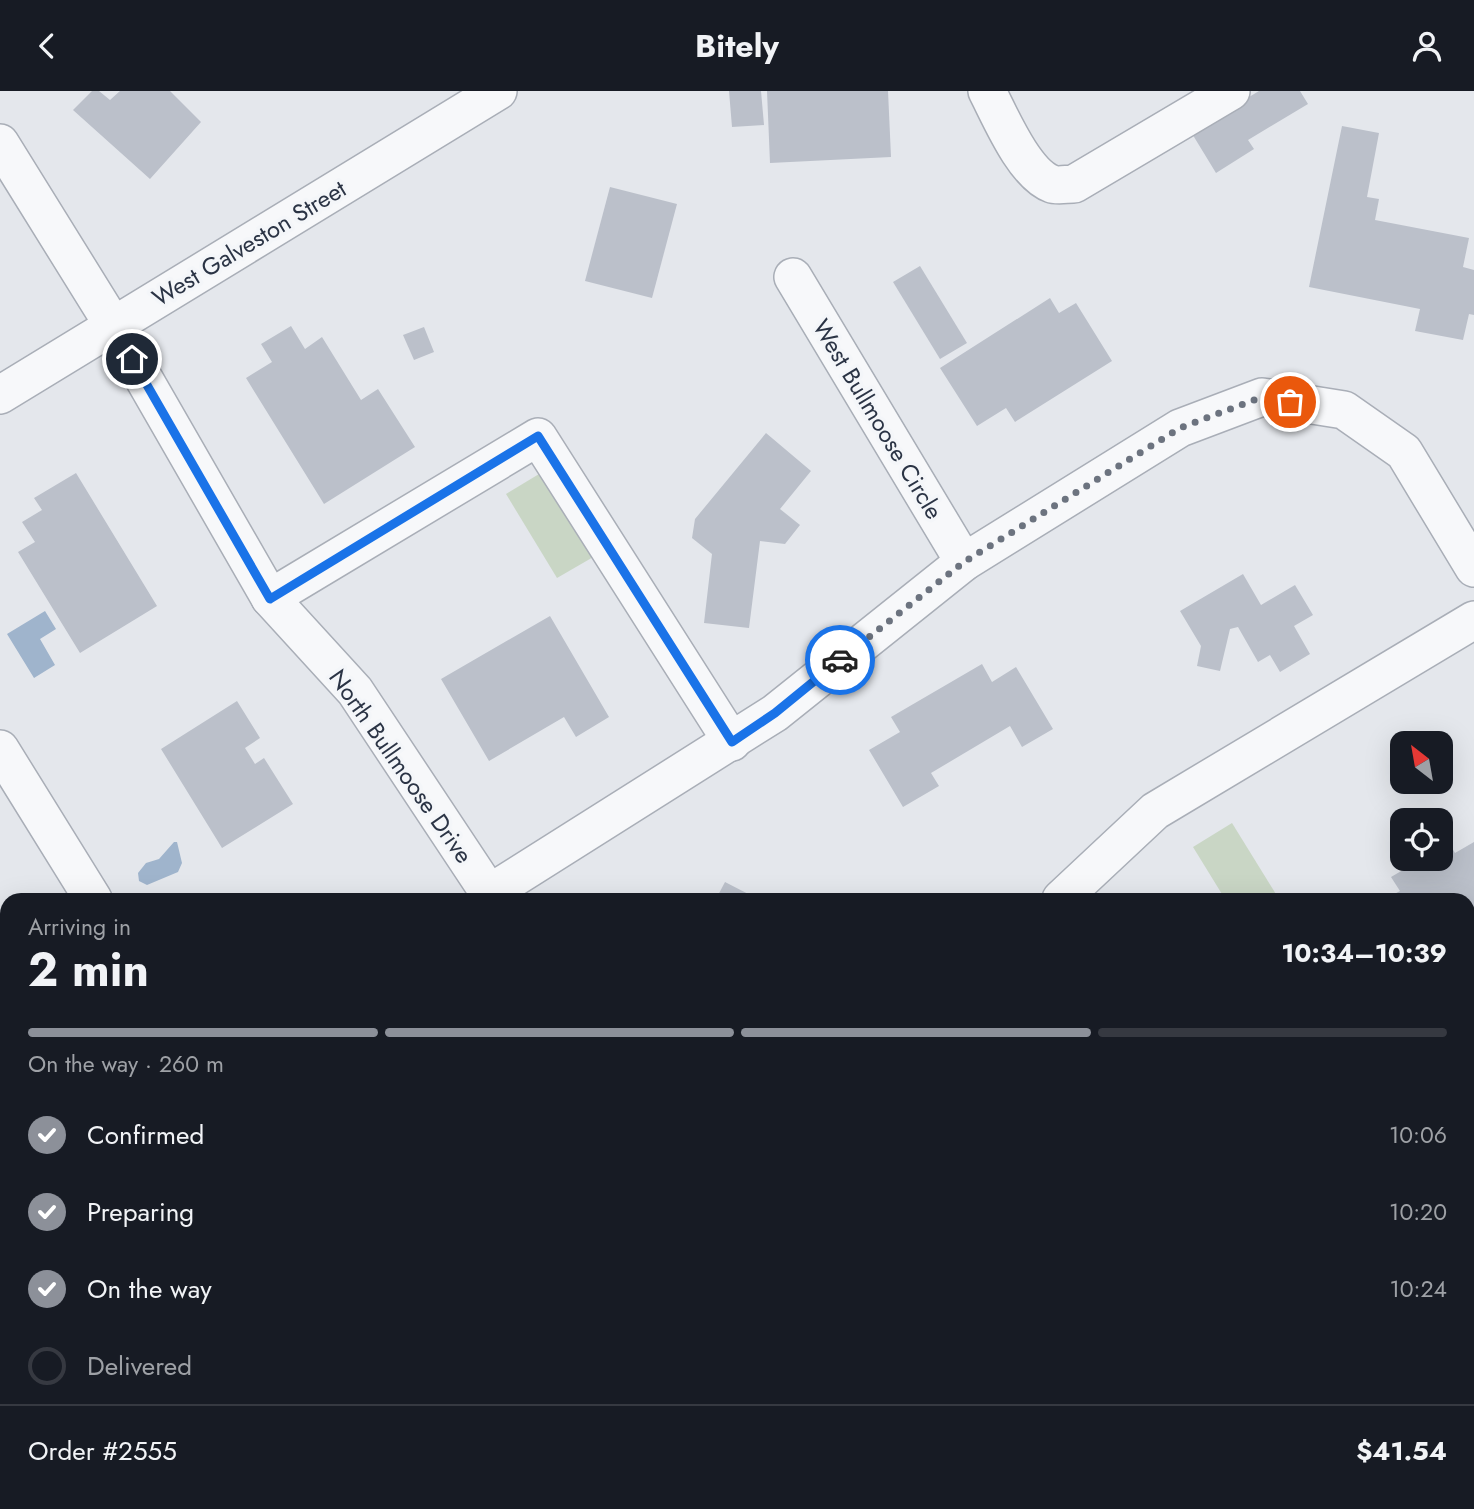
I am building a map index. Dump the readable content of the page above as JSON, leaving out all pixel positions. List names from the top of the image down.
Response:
{
  "streets": {
    "street": ["West Galveston Street", "West Bullmoose Circle", "North Bullmoose Drive"]
  },
  "crossings": [
    ["West Galveston Street", "North Bullmoose Drive"]
  ],
  "north": "top left",
  "page": {
    "header": "Bitely",
    "heading": ["2 min", "Arriving in", "10:34–10:39"],
    "panel": ["Order #2555", "$41.54"],
    "bar": "On the way · 260 m",
    "list": [
      ["Confirmed", "10:06"],
      ["Preparing", "10:20"],
      ["On the way", "10:24"],
      "Delivered"
    ]
  }
}
